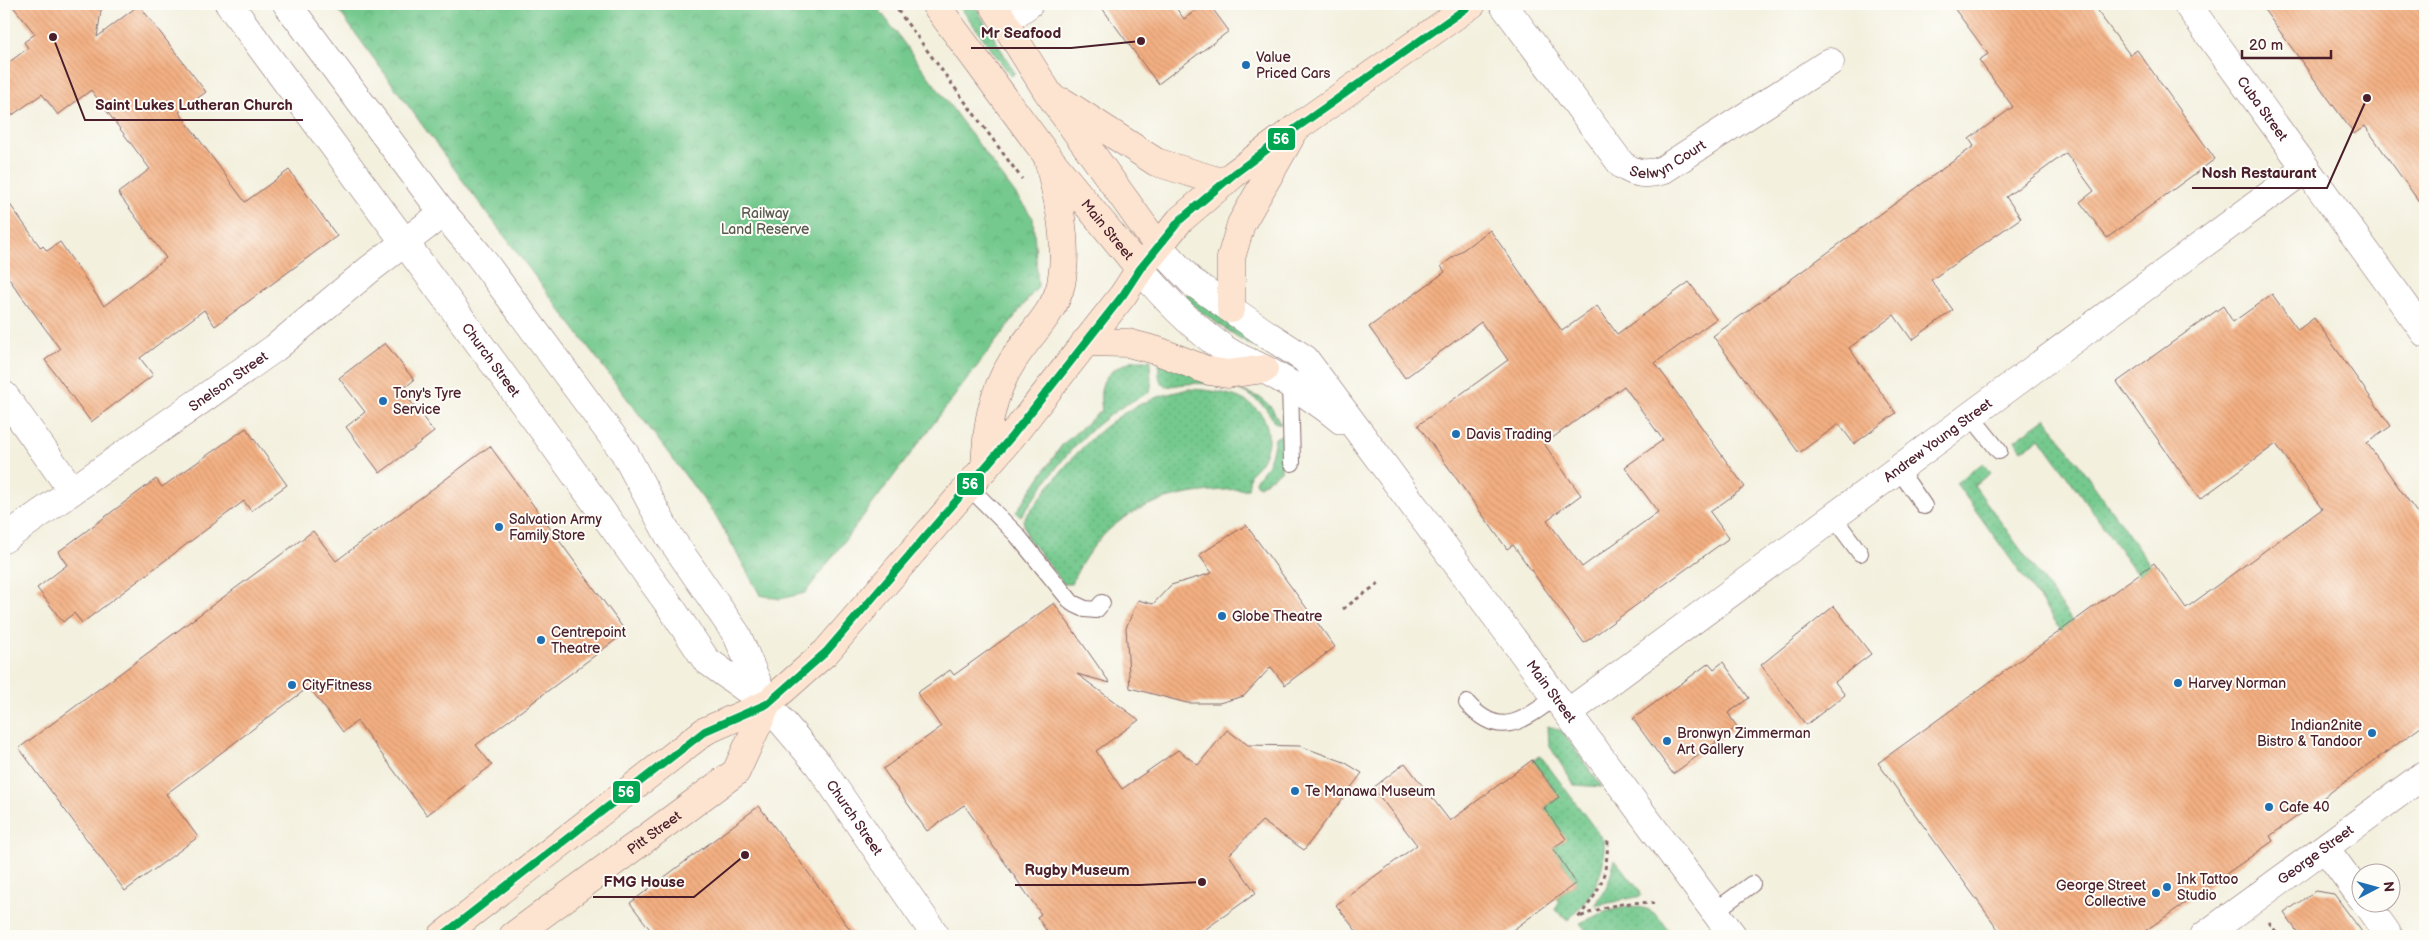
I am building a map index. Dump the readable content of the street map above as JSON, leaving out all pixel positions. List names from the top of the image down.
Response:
{
  "streets": {
    "main road": ["Main Street", "Pitt Street"],
    "street": [
      "Cuba Street",
      "Selwyn Court",
      "Church Street",
      "Snelson Street",
      "Andrew Young Street",
      "George Street"
    ]
  },
  "crossings": [
    ["Cuba Street", "Andrew Young Street"],
    ["Main Street", "Andrew Young Street"],
    ["Main Street", "Pitt Street"],
    ["Church Street", "Snelson Street"],
    ["Church Street", "Pitt Street"]
  ],
  "parks": ["Railway Land Reserve"],
  "places": [
    "Saint Lukes Lutheran Church",
    "Mr Seafood",
    "Value Priced Cars",
    "Nosh Restaurant",
    "Tony's Tyre Service",
    "Davis Trading",
    "Salvation Army Family Store",
    "Globe Theatre",
    "Centrepoint Theatre",
    "Harvey Norman",
    "CityFitness",
    "Indian2nite Bistro & Tandoor",
    "Bronwyn Zimmerman Art Gallery",
    "Te Manawa Museum",
    "Cafe 40",
    "FMG House",
    "Rugby Museum",
    "Ink Tattoo Studio",
    "George Street Collective"
  ],
  "lines": ["transit line 56"],
  "scale_bar": "20 m",
  "north": "right"
}
